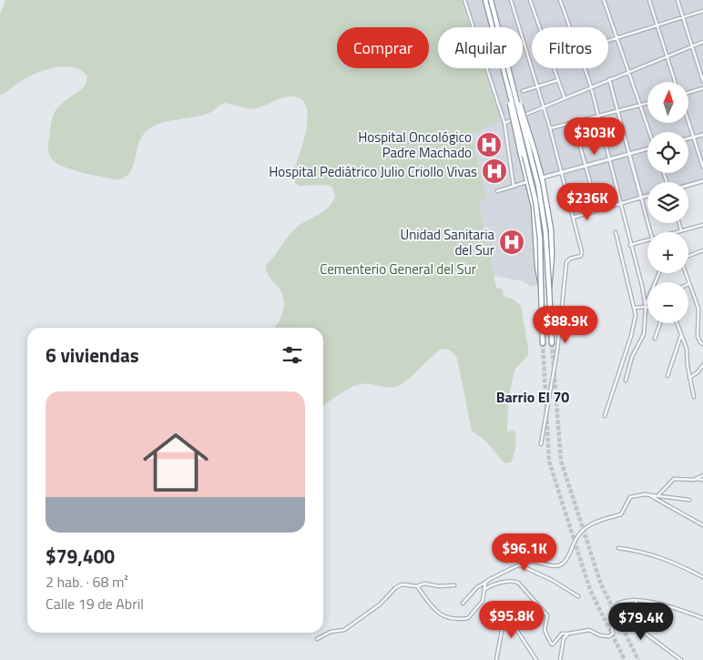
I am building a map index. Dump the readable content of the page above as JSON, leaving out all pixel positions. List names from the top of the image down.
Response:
{
  "districts": ["Barrio El 70"],
  "parks": ["Cementerio General del Sur"],
  "places": {
    "hospital": ["Hospital Oncológico Padre Machado", "Hospital Pediátrico Julio Criollo Vivas", "Unidad Sanitaria del Sur"]
  },
  "north": "top",
  "page": {
    "chip": ["Comprar", "Alquilar", "Filtros"],
    "map_buttons": ["+", "−"],
    "price": [
      "$303K",
      "$236K",
      "$88.9K",
      "$96.1K",
      "$95.8K",
      "$79.4K"
    ],
    "heading": "6 viviendas",
    "list": [
      {
        "name": "$79,400",
        "note": "2 hab. · 68 m² · Calle 19 de Abril"
      }
    ]
  }
}
